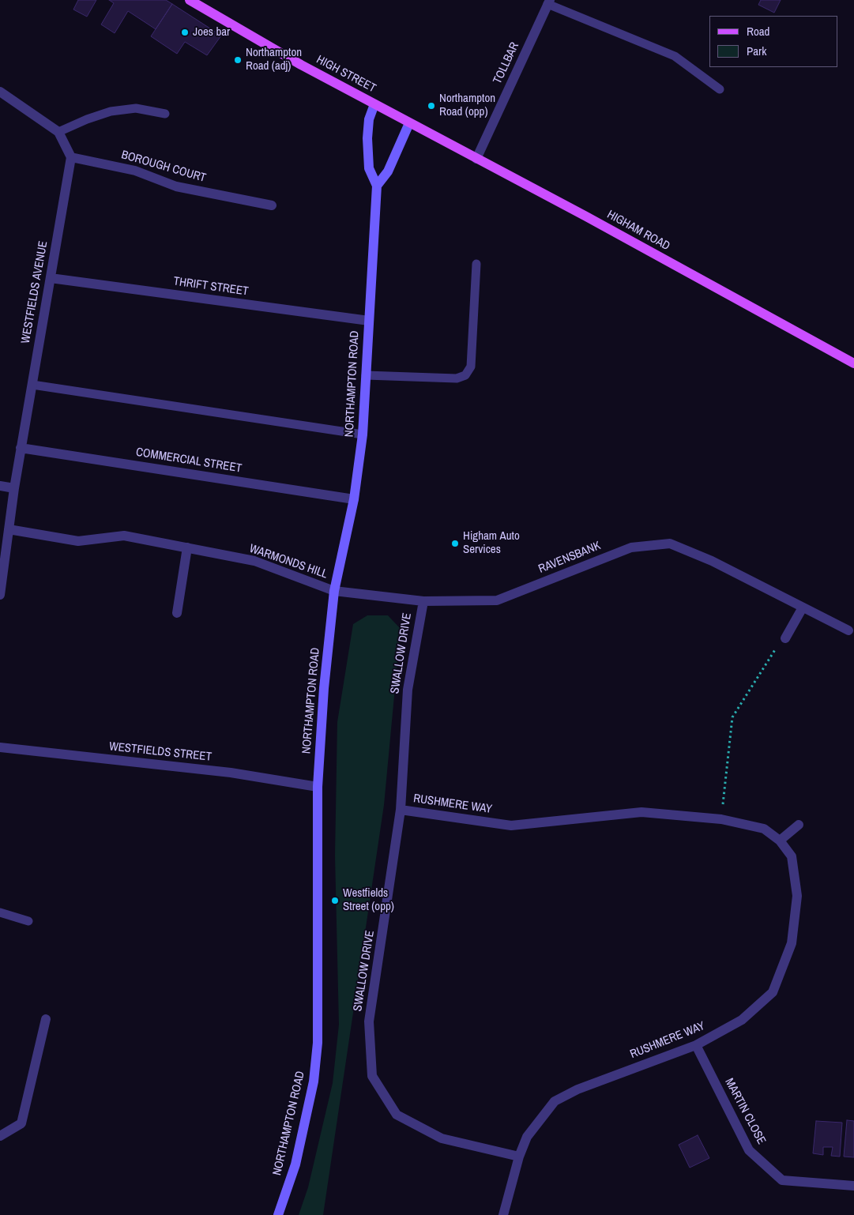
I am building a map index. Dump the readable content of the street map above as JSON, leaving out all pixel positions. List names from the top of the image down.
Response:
{
  "streets": {
    "main road": ["HIGH STREET", "HIGHAM ROAD", "NORTHAMPTON ROAD"],
    "street": [
      "TOLLBAR",
      "BOROUGH COURT",
      "THRIFT STREET",
      "WESTFIELDS AVENUE",
      "COMMERCIAL STREET",
      "RAVENSBANK",
      "WARMONDS HILL",
      "SWALLOW DRIVE",
      "WESTFIELDS STREET",
      "RUSHMERE WAY",
      "MARTIN CLOSE"
    ]
  },
  "crossings": [
    ["TOLLBAR", "HIGHAM ROAD"],
    ["HIGH STREET", "HIGHAM ROAD"],
    ["BOROUGH COURT", "WESTFIELDS AVENUE"],
    ["THRIFT STREET", "WESTFIELDS AVENUE"],
    ["THRIFT STREET", "NORTHAMPTON ROAD"],
    ["WESTFIELDS AVENUE", "COMMERCIAL STREET"],
    ["WESTFIELDS AVENUE", "WARMONDS HILL"],
    ["NORTHAMPTON ROAD", "COMMERCIAL STREET"],
    ["NORTHAMPTON ROAD", "RAVENSBANK"],
    ["NORTHAMPTON ROAD", "WARMONDS HILL"],
    ["NORTHAMPTON ROAD", "WESTFIELDS STREET"],
    ["RAVENSBANK", "WARMONDS HILL"],
    ["RAVENSBANK", "SWALLOW DRIVE"],
    ["SWALLOW DRIVE", "RUSHMERE WAY"],
    ["RUSHMERE WAY", "MARTIN CLOSE"]
  ],
  "places": [
    "Joes bar",
    "Northampton Road (adj)",
    "Northampton Road (opp)",
    "Higham Auto Services",
    "Westfields Street (opp)"
  ],
  "legend": ["Road", "Park"]
}
